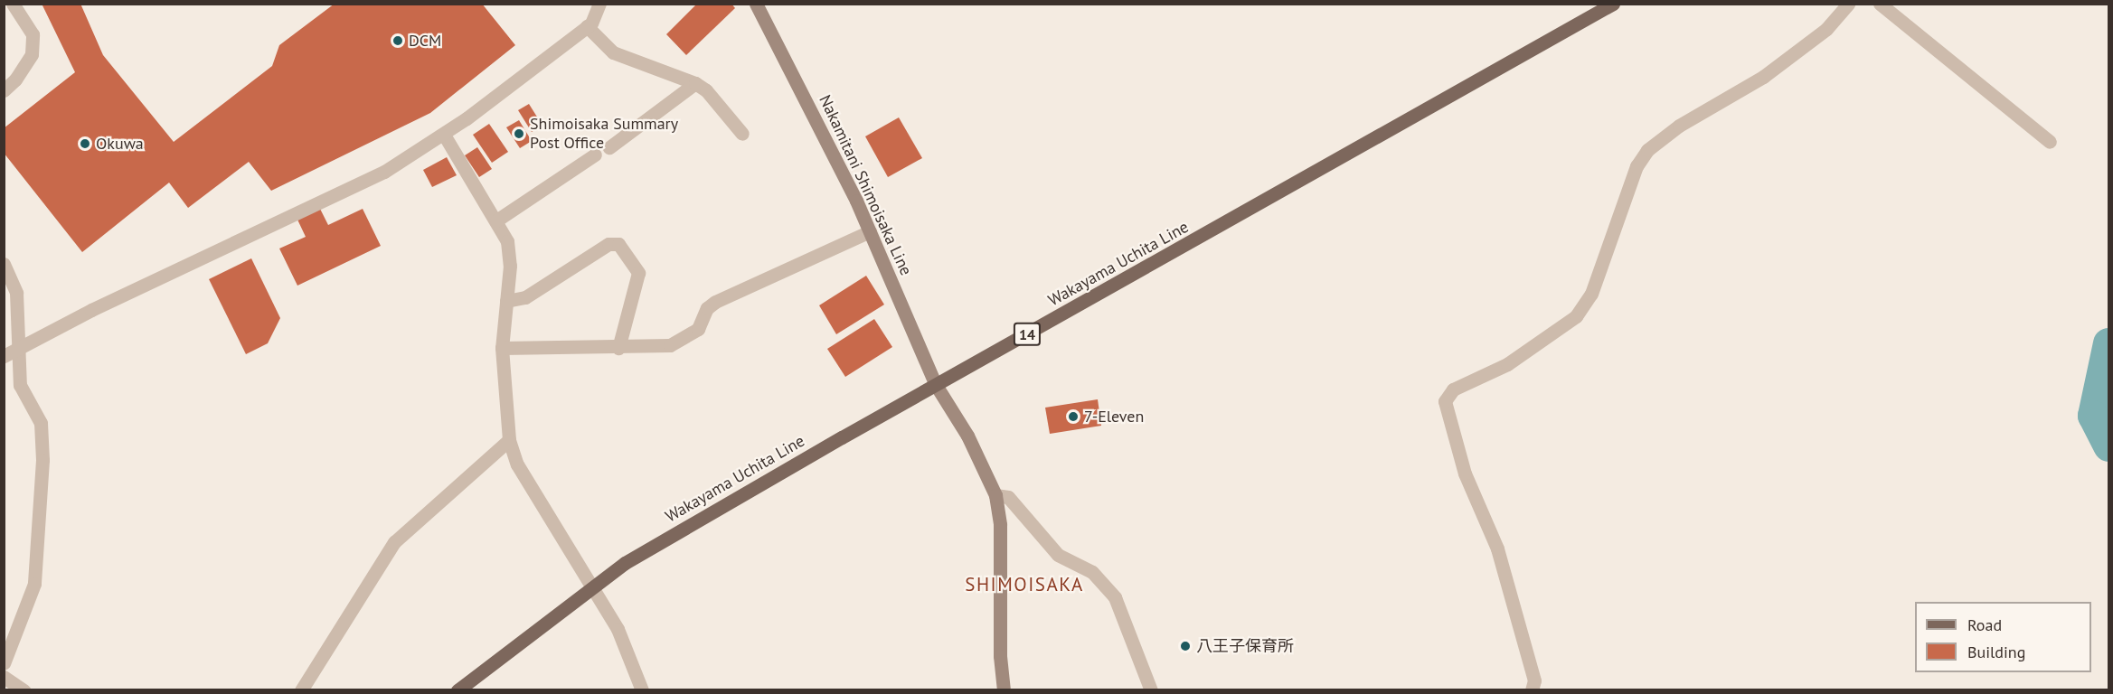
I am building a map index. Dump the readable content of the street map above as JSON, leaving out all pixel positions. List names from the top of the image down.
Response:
{
  "streets": {
    "main road": ["Nakamitani Shimoisaka Line", "Wakayama Uchita Line", "14"]
  },
  "crossings": [
    ["Nakamitani Shimoisaka Line", "Wakayama Uchita Line"]
  ],
  "districts": ["SHIMOISAKA"],
  "places": [
    "DCM",
    "Shimoisaka Summary Post Office",
    "Okuwa",
    "7-Eleven",
    "八王子保育所"
  ],
  "legend": ["Road", "Building"]
}
